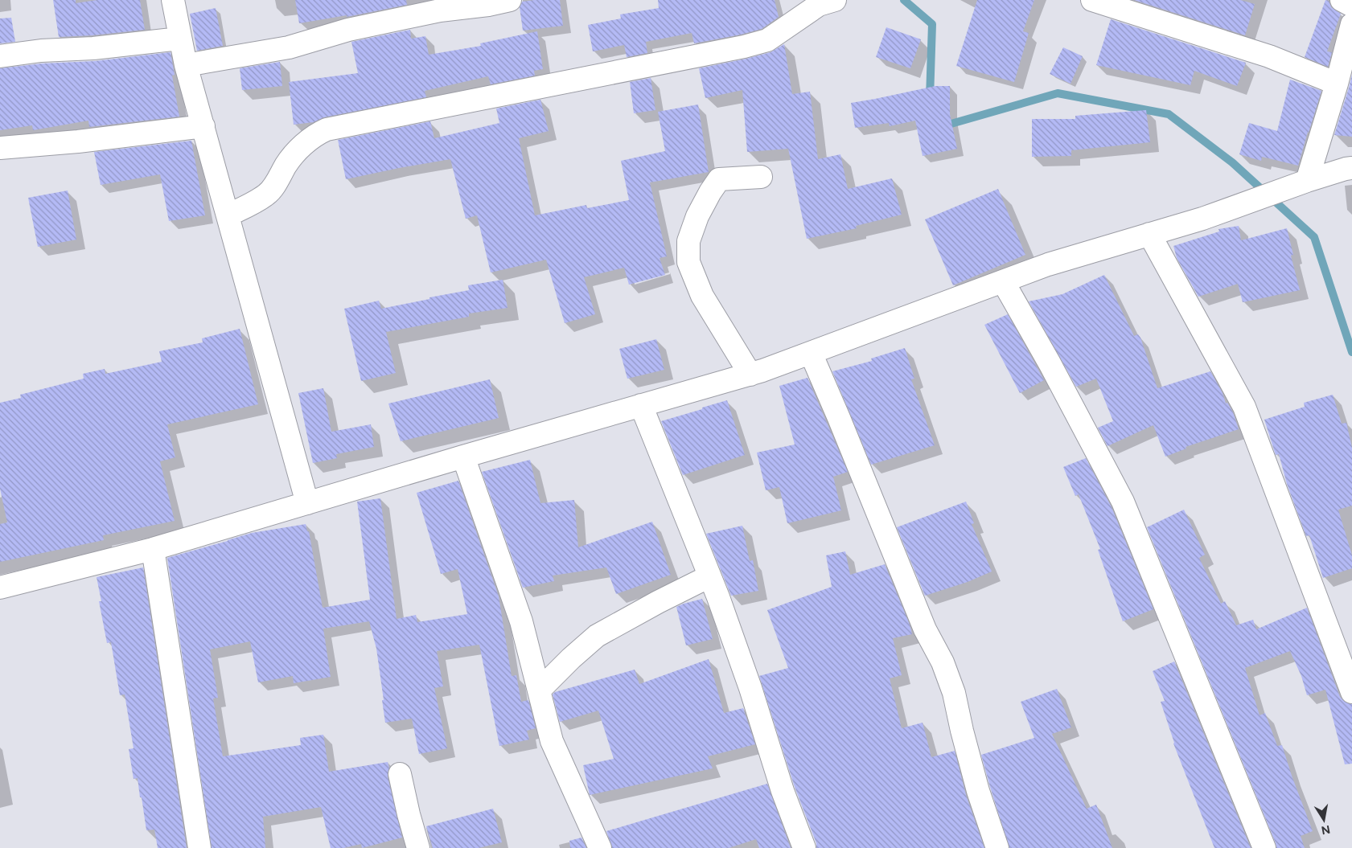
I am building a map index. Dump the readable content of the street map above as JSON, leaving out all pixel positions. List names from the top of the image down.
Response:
{
  "north": "bottom"
}
